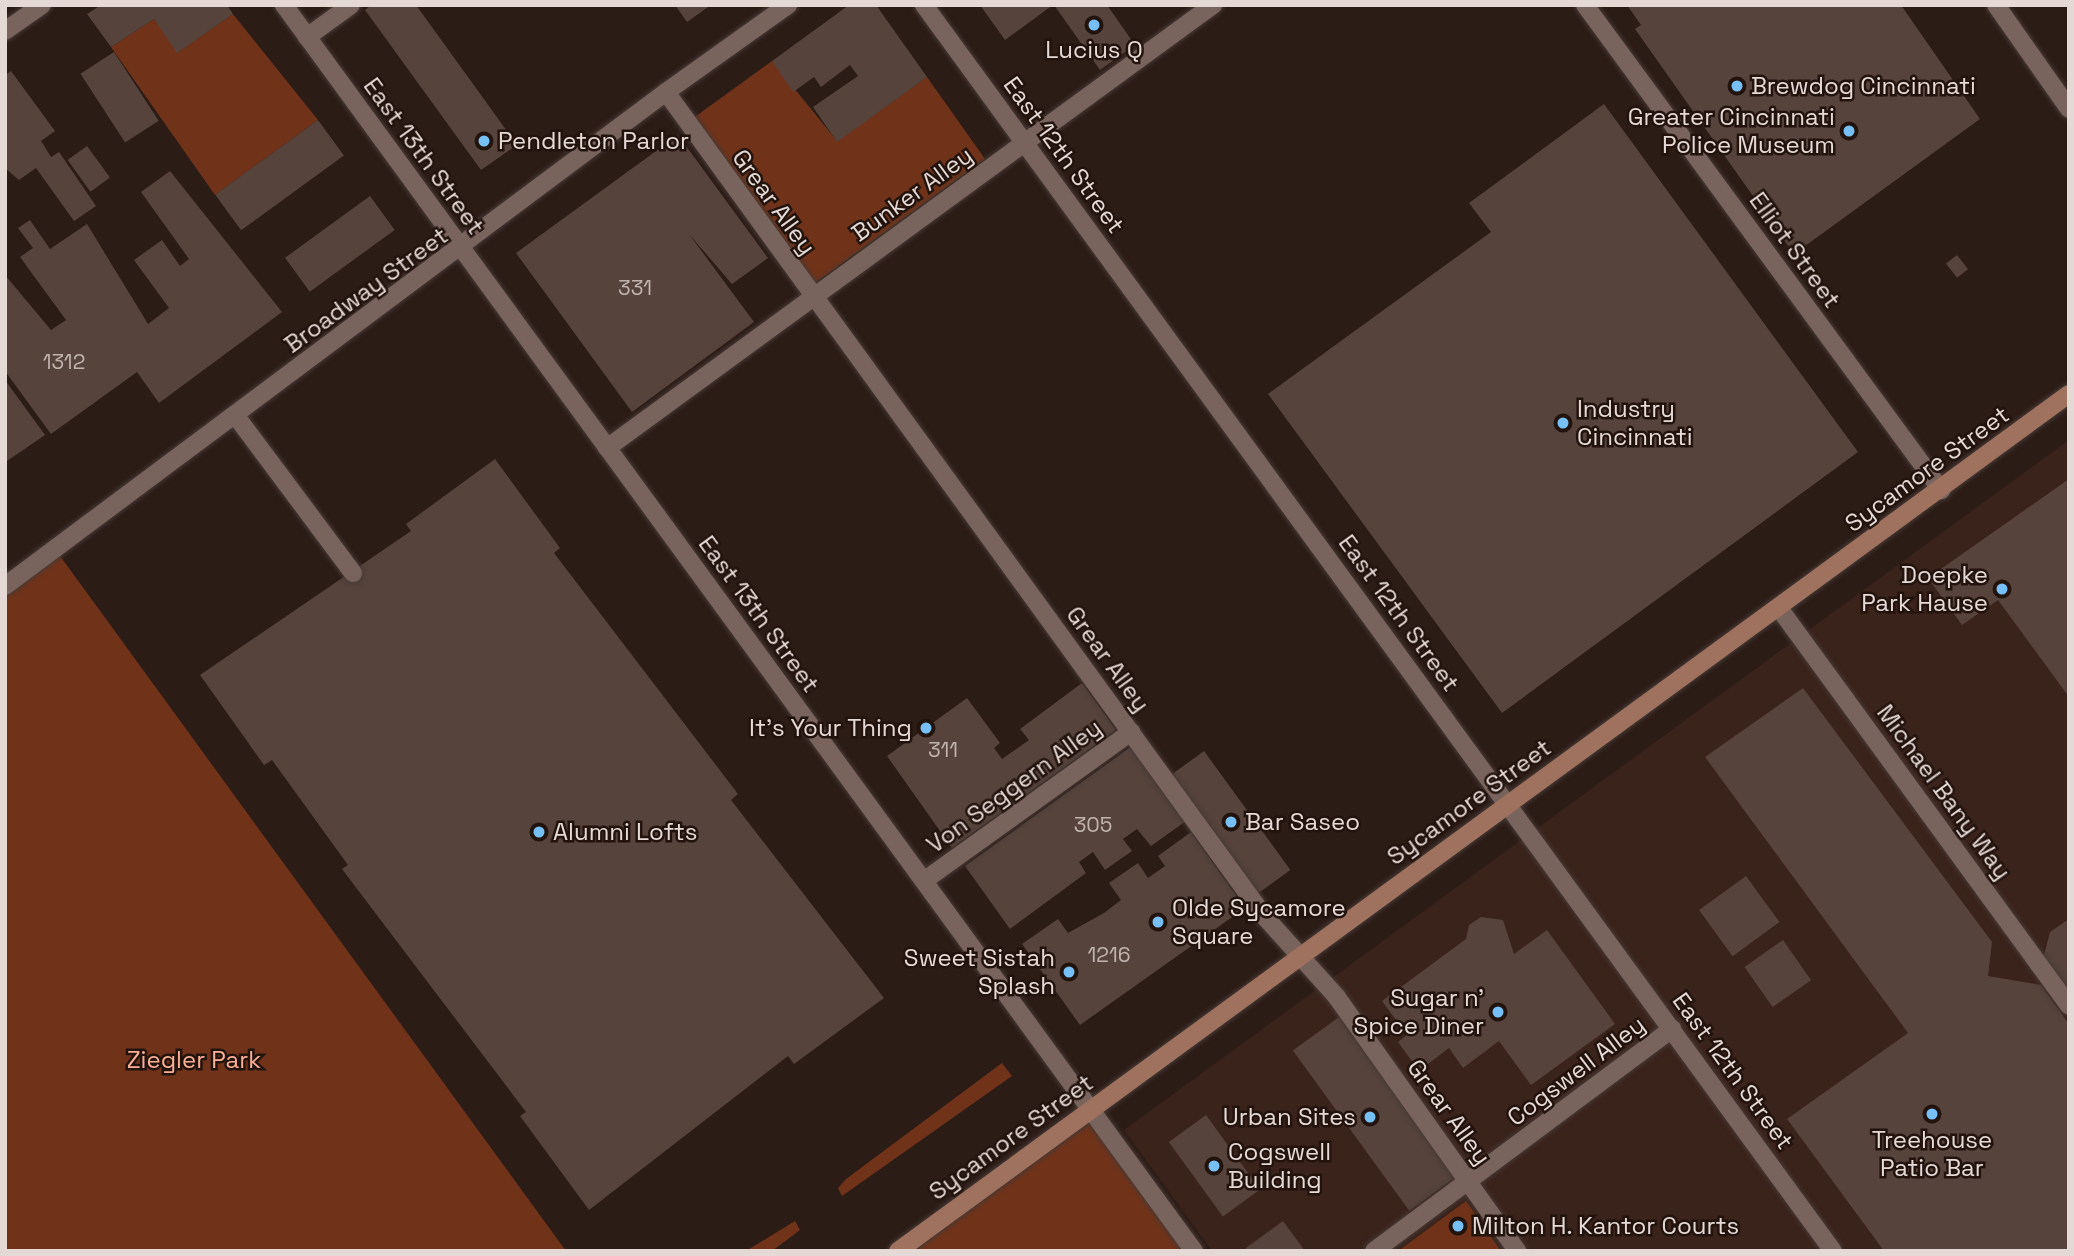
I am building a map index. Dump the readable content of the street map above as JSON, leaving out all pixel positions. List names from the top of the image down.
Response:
{
  "streets": {
    "main road": ["Sycamore Street"],
    "street": [
      "East 12th Street",
      "East 13th Street",
      "Bunker Alley",
      "Grear Alley",
      "Elliot Street",
      "Broadway Street",
      "Von Seggern Alley",
      "Michael Bany Way",
      "Cogswell Alley"
    ]
  },
  "crossings": [
    ["East 12th Street", "Bunker Alley"],
    ["East 12th Street", "Sycamore Street"],
    ["East 12th Street", "Cogswell Alley"],
    ["East 13th Street", "Bunker Alley"],
    ["East 13th Street", "Broadway Street"],
    ["East 13th Street", "Sycamore Street"],
    ["East 13th Street", "Von Seggern Alley"],
    ["Bunker Alley", "Grear Alley"],
    ["Grear Alley", "Broadway Street"],
    ["Grear Alley", "Sycamore Street"],
    ["Grear Alley", "Von Seggern Alley"],
    ["Grear Alley", "Cogswell Alley"],
    ["Elliot Street", "Sycamore Street"],
    ["Sycamore Street", "Michael Bany Way"]
  ],
  "parks": ["Ziegler Park"],
  "places": [
    "Lucius Q",
    "Brewdog Cincinnati",
    "Greater Cincinnati Police Museum",
    "Pendleton Parlor",
    "Industry Cincinnati",
    "Doepke Park Hause",
    "It's Your Thing",
    "Bar Saseo",
    "Alumni Lofts",
    "Olde Sycamore Square",
    "Sweet Sistah Splash",
    "Sugar n' Spice Diner",
    "Treehouse Patio Bar",
    "Urban Sites",
    "Cogswell Building",
    "Milton H. Kantor Courts"
  ],
  "house_numbers": [
    "331",
    "1312",
    "311",
    "305",
    "1216"
  ]
}
